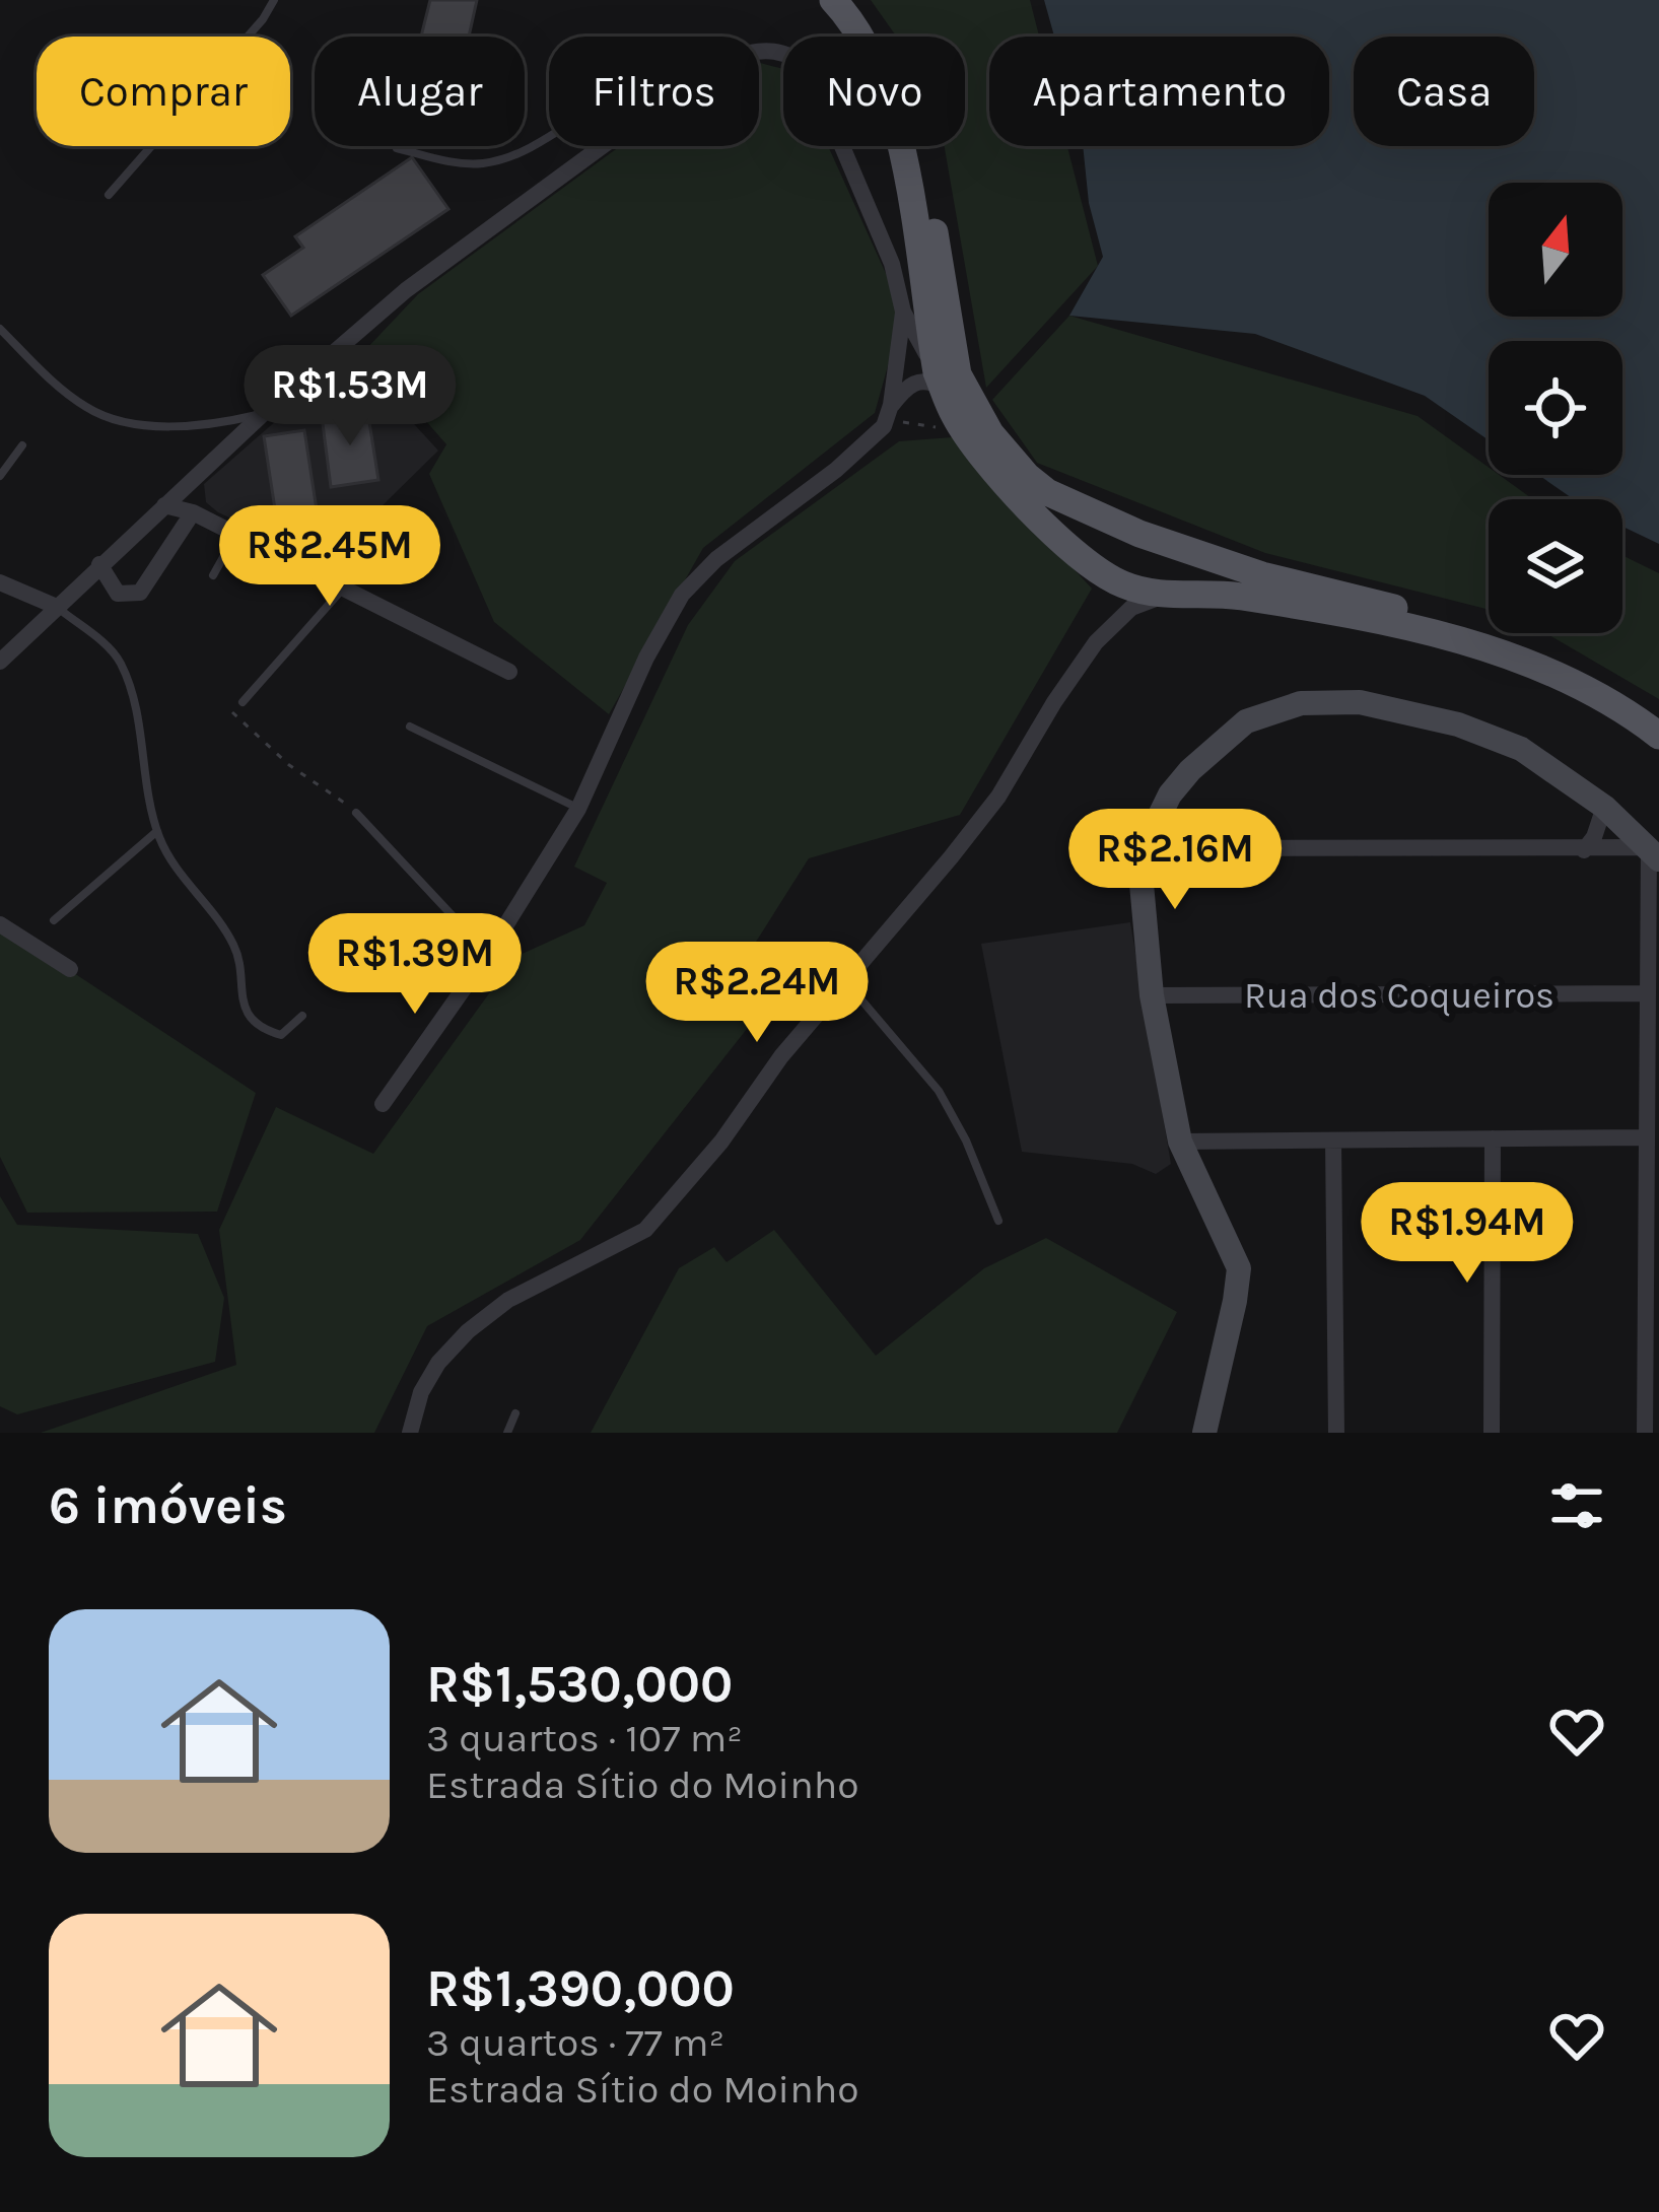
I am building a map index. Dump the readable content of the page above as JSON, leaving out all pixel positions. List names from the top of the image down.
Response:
{
  "streets": {
    "street": ["Rua dos Coqueiros"]
  },
  "north": "top",
  "page": {
    "chip": [
      "Comprar",
      "Alugar",
      "Filtros",
      "Novo",
      "Apartamento",
      "Casa"
    ],
    "price": [
      "R$1.53M",
      "R$2.45M",
      "R$2.16M",
      "R$1.39M",
      "R$2.24M",
      "R$1.94M"
    ],
    "heading": "6 imóveis",
    "list": [
      {
        "name": "R$1,530,000",
        "note": "3 quartos · 107 m² · Estrada Sítio do Moinho"
      },
      {
        "name": "R$1,390,000",
        "note": "3 quartos · 77 m² · Estrada Sítio do Moinho"
      }
    ]
  }
}
